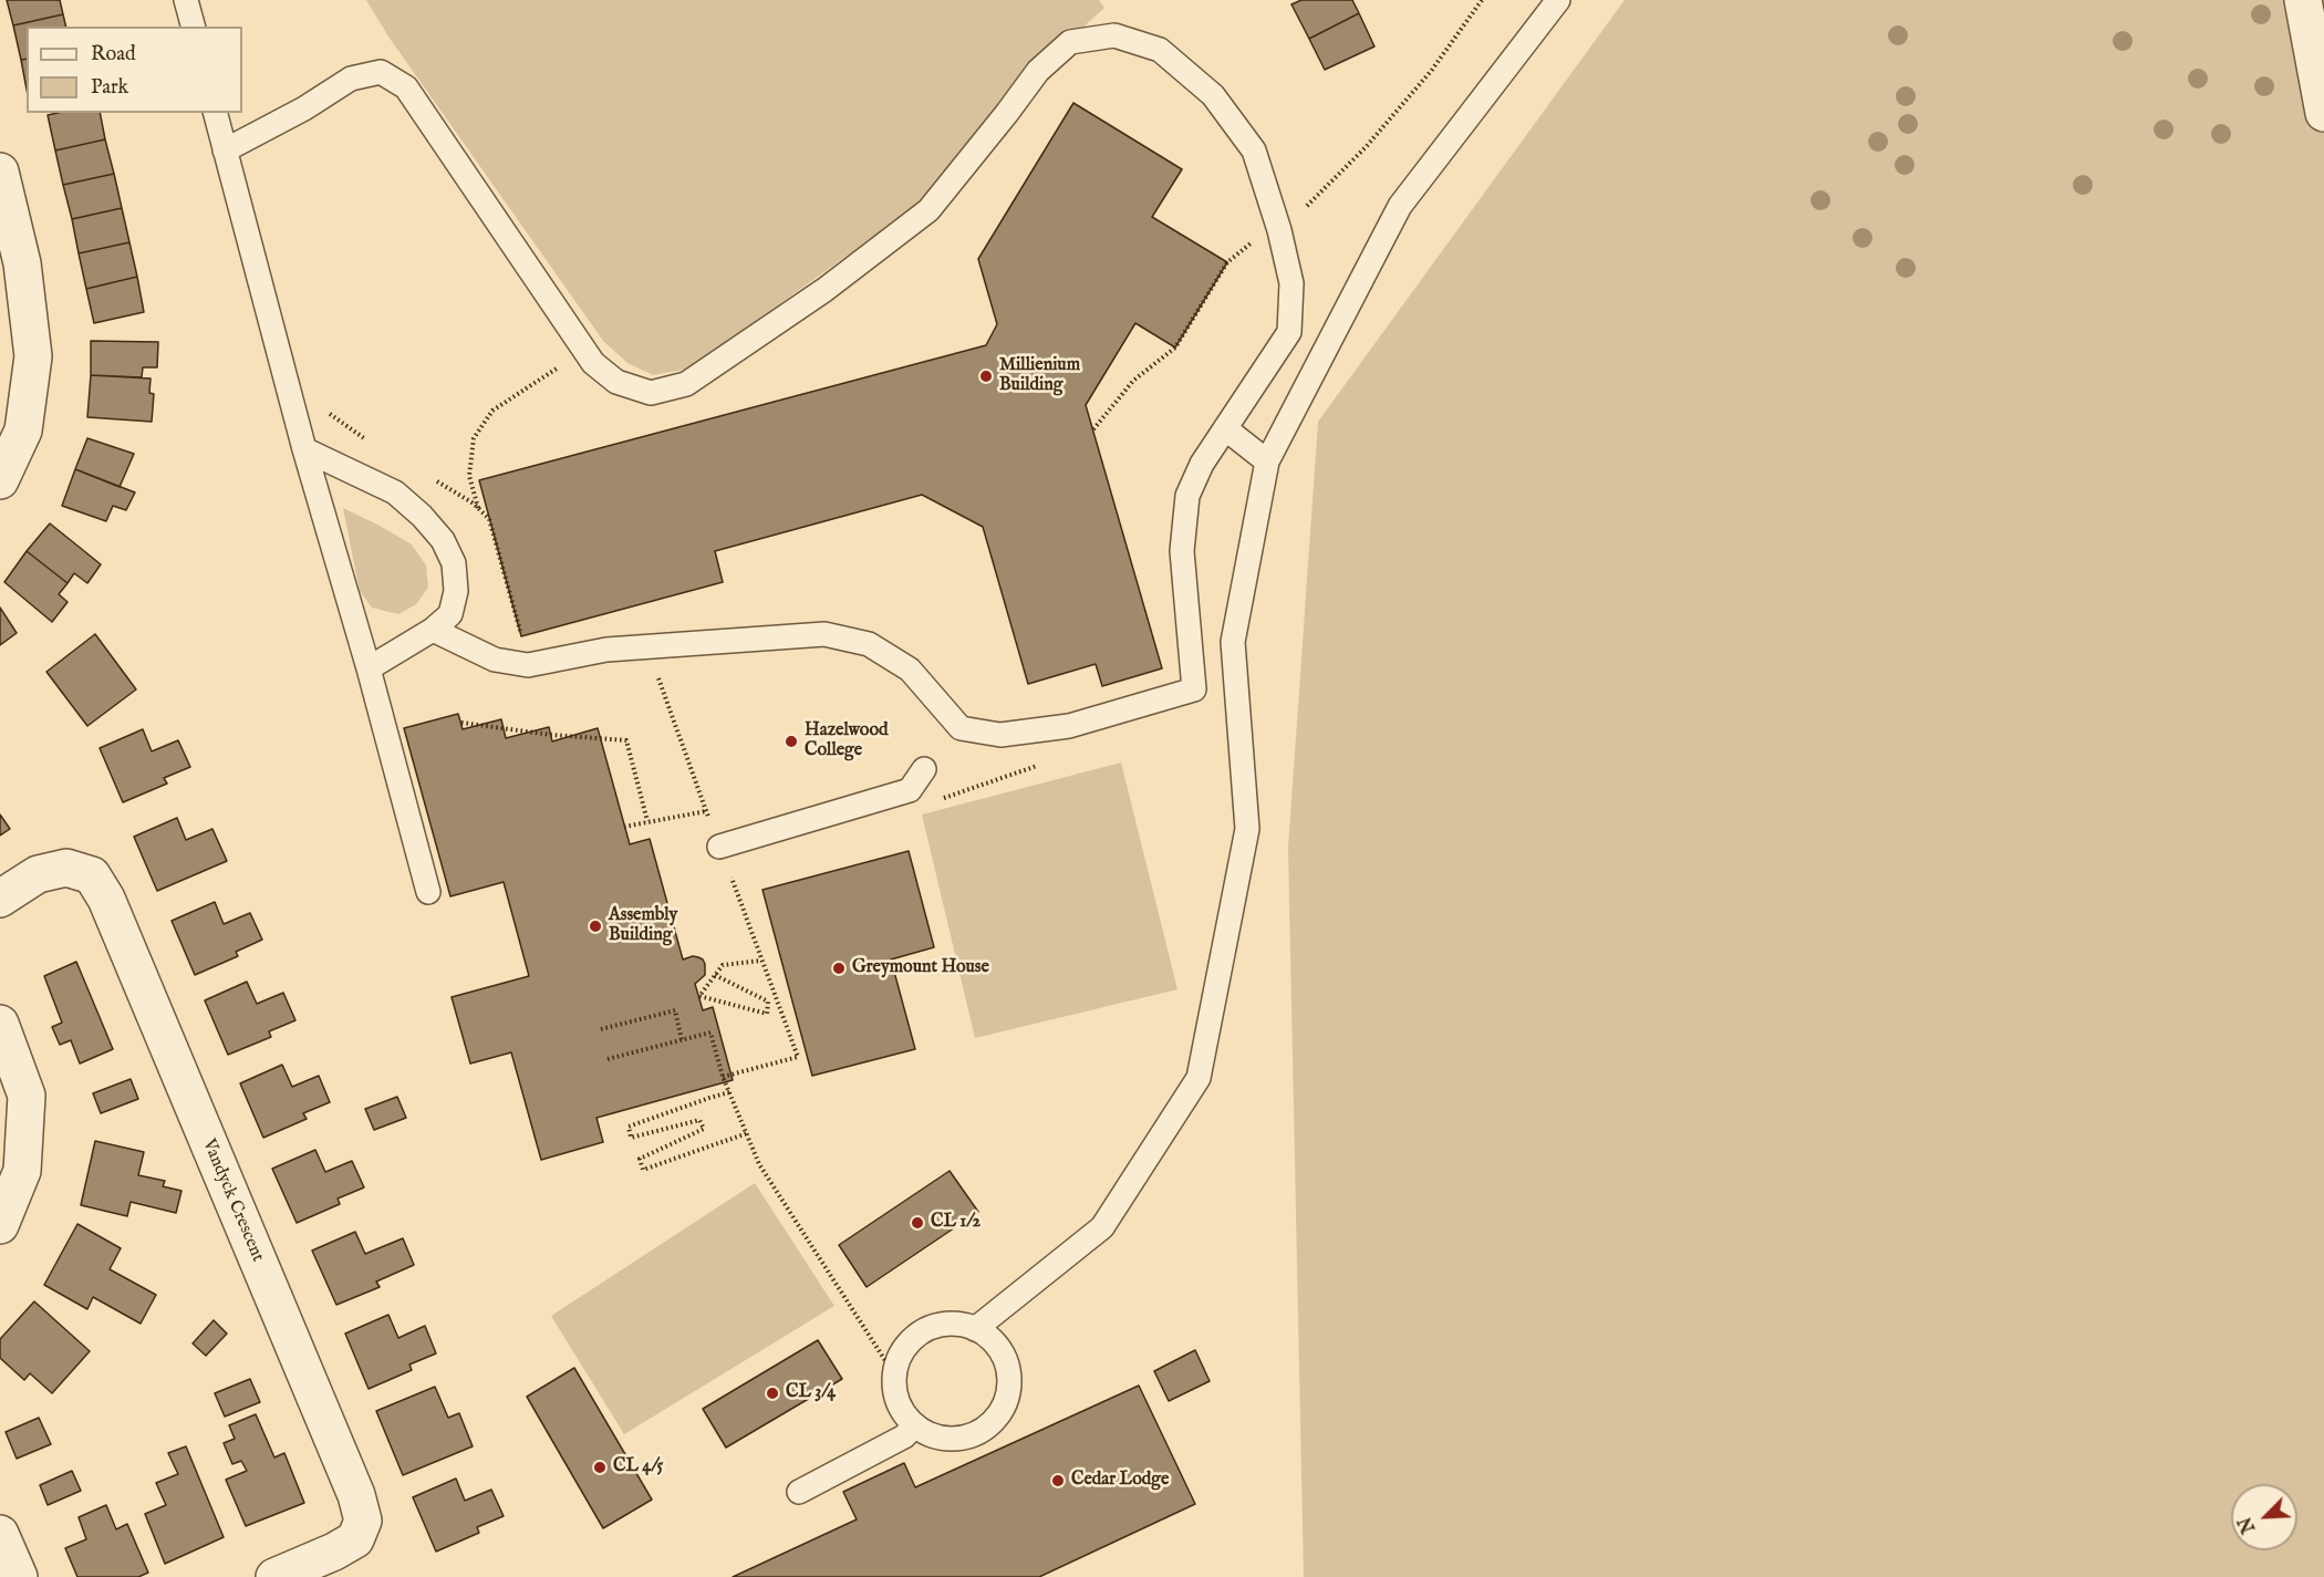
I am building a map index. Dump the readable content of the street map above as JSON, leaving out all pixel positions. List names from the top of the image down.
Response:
{
  "streets": {
    "street": ["Vandyck Crescent"]
  },
  "places": [
    "Millienium Building",
    "Hazelwood College",
    "Assembly Building",
    "Greymount House",
    "CL 1/2",
    "CL 3/4",
    "CL 4/5",
    "Cedar Lodge"
  ],
  "legend": ["Road", "Park"],
  "north": "bottom left"
}
